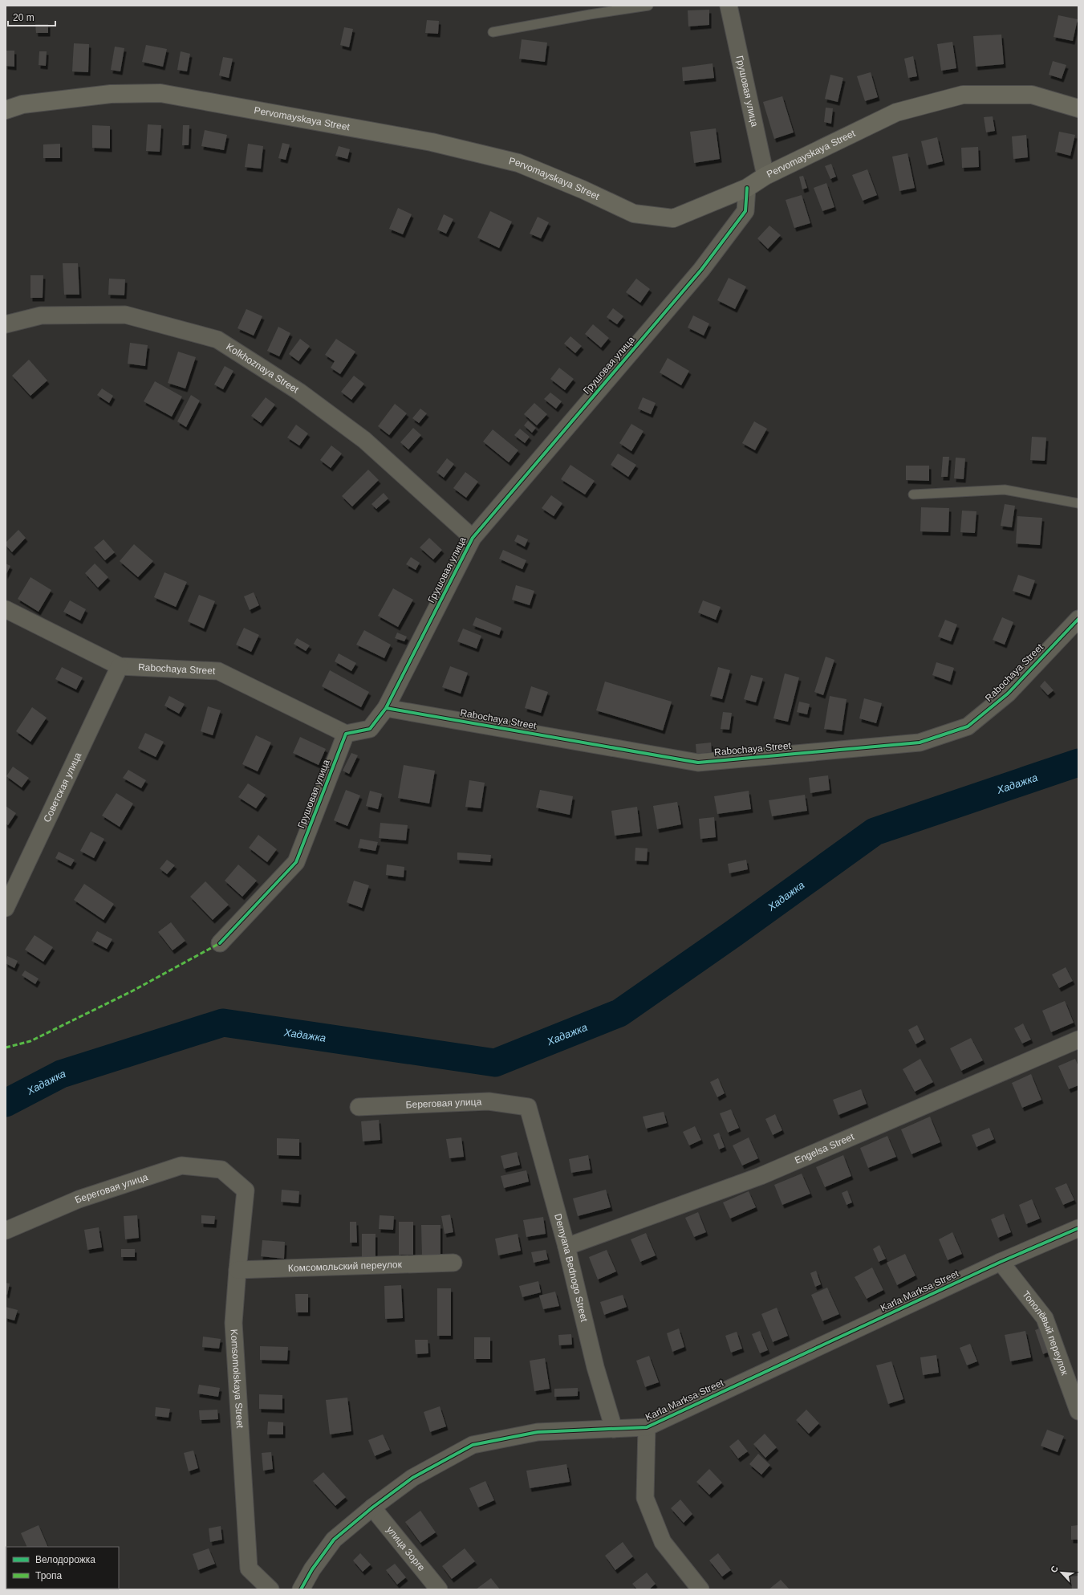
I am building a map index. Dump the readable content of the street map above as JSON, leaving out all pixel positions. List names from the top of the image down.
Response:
{
  "streets": {
    "main road": ["Pervomayskaya Street"],
    "street": [
      "Грушовая улица",
      "Kolkhoznaya Street",
      "Rabochaya Street",
      "Советская улица",
      "Береговая улица",
      "Engelsa Street",
      "Комсомольский переулок",
      "Demyana Bednogo Street",
      "Karla Marksa Street",
      "Тополёвый переулок",
      "Komsomolskaya Street",
      "улица Зорге"
    ]
  },
  "crossings": [
    ["Грушовая улица", "Pervomayskaya Street"],
    ["Грушовая улица", "Kolkhoznaya Street"],
    ["Грушовая улица", "Rabochaya Street"],
    ["Rabochaya Street", "Советская улица"],
    ["Береговая улица", "Demyana Bednogo Street"],
    ["Береговая улица", "Komsomolskaya Street"],
    ["Engelsa Street", "Demyana Bednogo Street"],
    ["Комсомольский переулок", "Komsomolskaya Street"],
    ["Demyana Bednogo Street", "Karla Marksa Street"],
    ["Karla Marksa Street", "Тополёвый переулок"],
    ["Karla Marksa Street", "улица Зорге"]
  ],
  "water": ["Хадажка"],
  "legend": ["Велодорожка", "Тропа"],
  "scale_bar": "20 m",
  "north": "top left"
}
